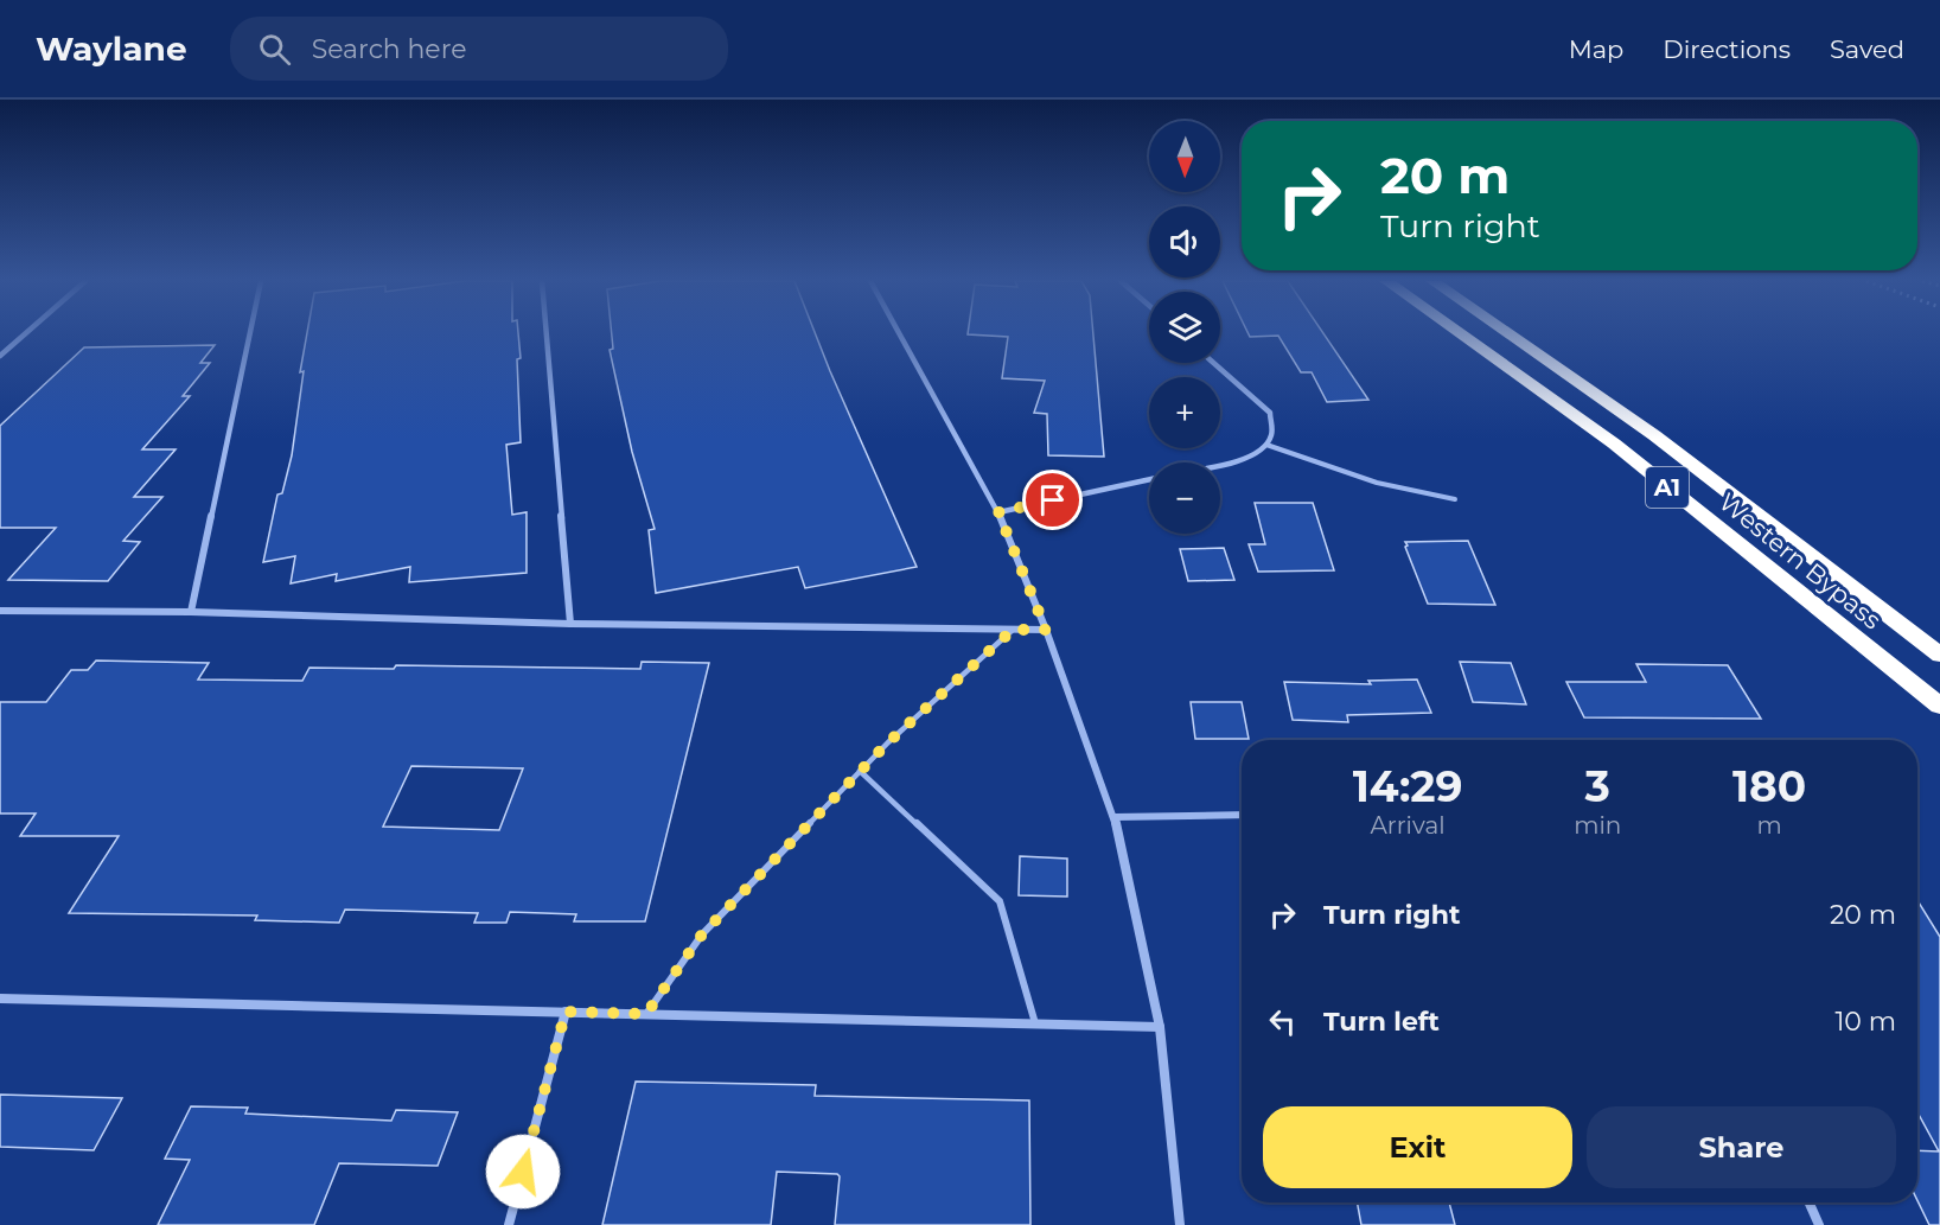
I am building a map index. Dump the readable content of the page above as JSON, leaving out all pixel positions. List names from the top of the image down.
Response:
{
  "streets": {
    "highway": ["A1", "Western Bypass"]
  },
  "north": "bottom",
  "page": {
    "header": "Waylane",
    "search": "Search here",
    "nav": ["Map", "Directions", "Saved"],
    "map_buttons": ["+", "−"],
    "turn": ["20 m", "Turn right"],
    "eta": [
      "14:29",
      "Arrival",
      "3",
      "min",
      "180",
      "m"
    ],
    "list": [
      {
        "name": "Turn right",
        "value": "20 m"
      },
      {
        "name": "Turn left",
        "value": "10 m"
      }
    ],
    "buttons": ["Exit", "Share"]
  }
}
